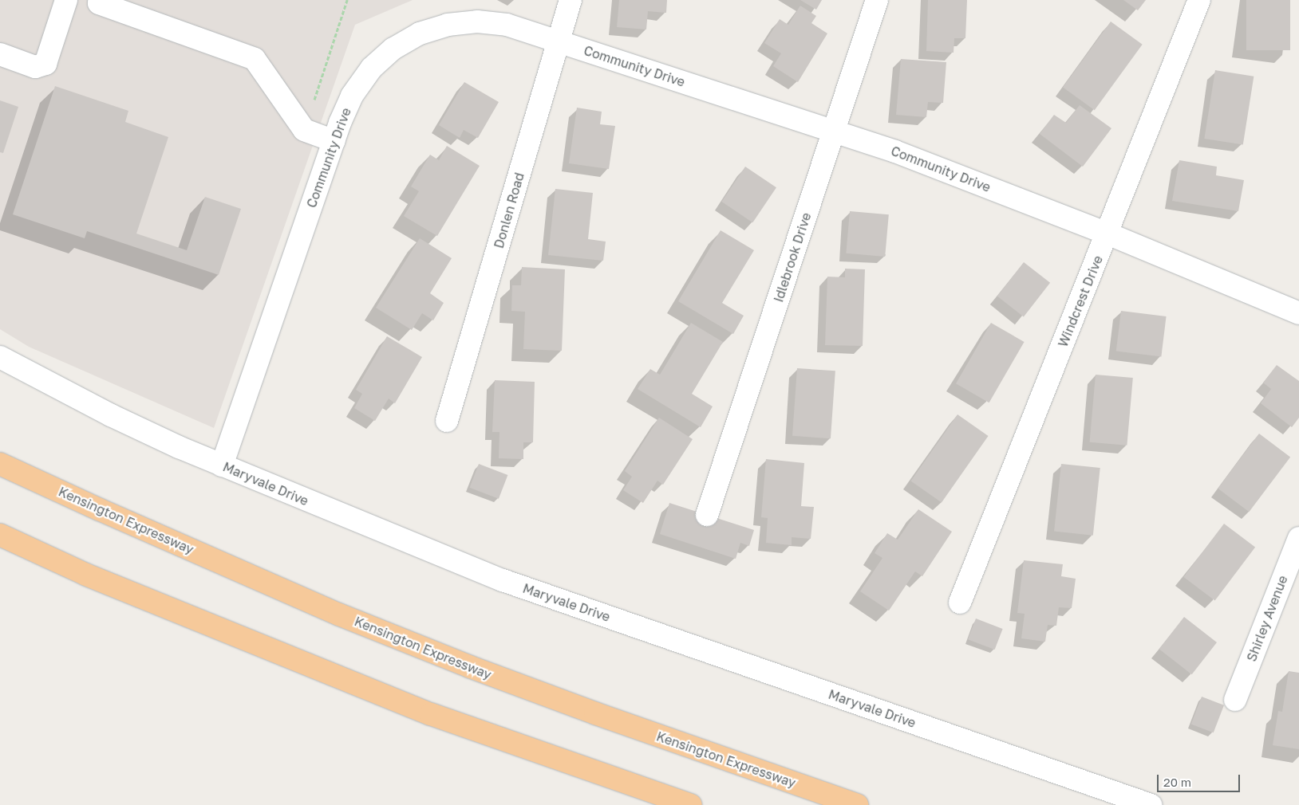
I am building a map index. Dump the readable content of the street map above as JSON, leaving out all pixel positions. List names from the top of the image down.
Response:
{
  "streets": {
    "highway": ["Kensington Expressway"],
    "street": [
      "Community Drive",
      "Donlen Road",
      "Idlebrook Drive",
      "Windcrest Drive",
      "Maryvale Drive",
      "Shirley Avenue"
    ]
  },
  "crossings": [
    ["Community Drive", "Donlen Road"],
    ["Community Drive", "Idlebrook Drive"],
    ["Community Drive", "Windcrest Drive"],
    ["Community Drive", "Maryvale Drive"]
  ],
  "scale_bar": "20 m"
}
